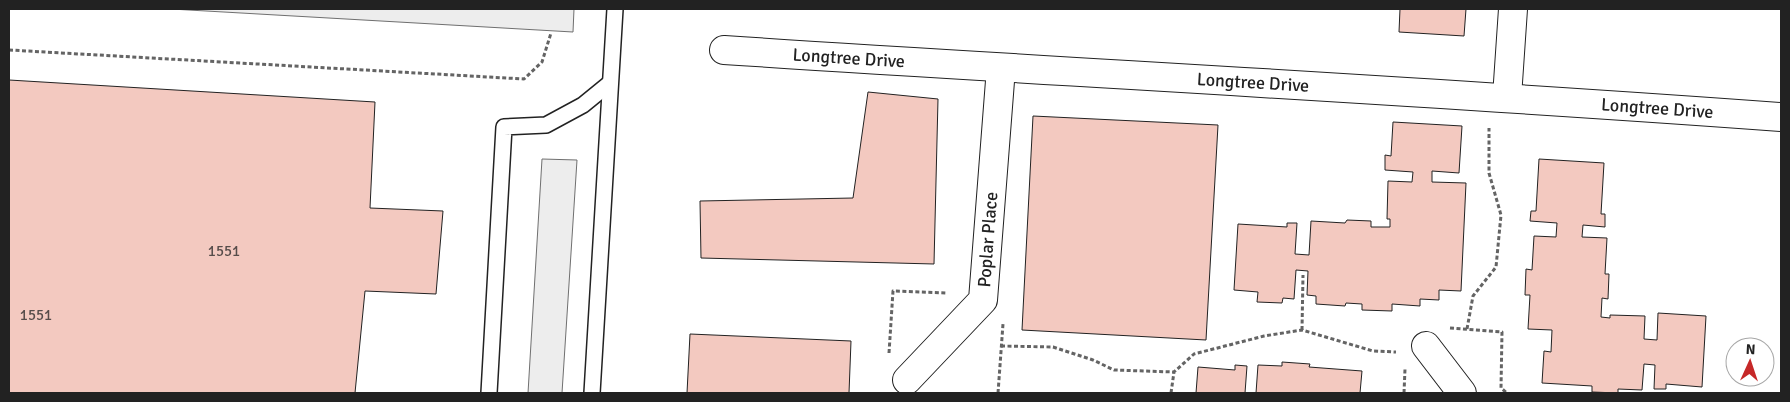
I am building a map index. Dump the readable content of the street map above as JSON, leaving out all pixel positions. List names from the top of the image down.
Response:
{
  "streets": {
    "street": ["Longtree Drive", "Poplar Place"]
  },
  "crossings": [
    ["Longtree Drive", "Poplar Place"]
  ],
  "house_numbers": ["1551", "1551"],
  "north": "top"
}
